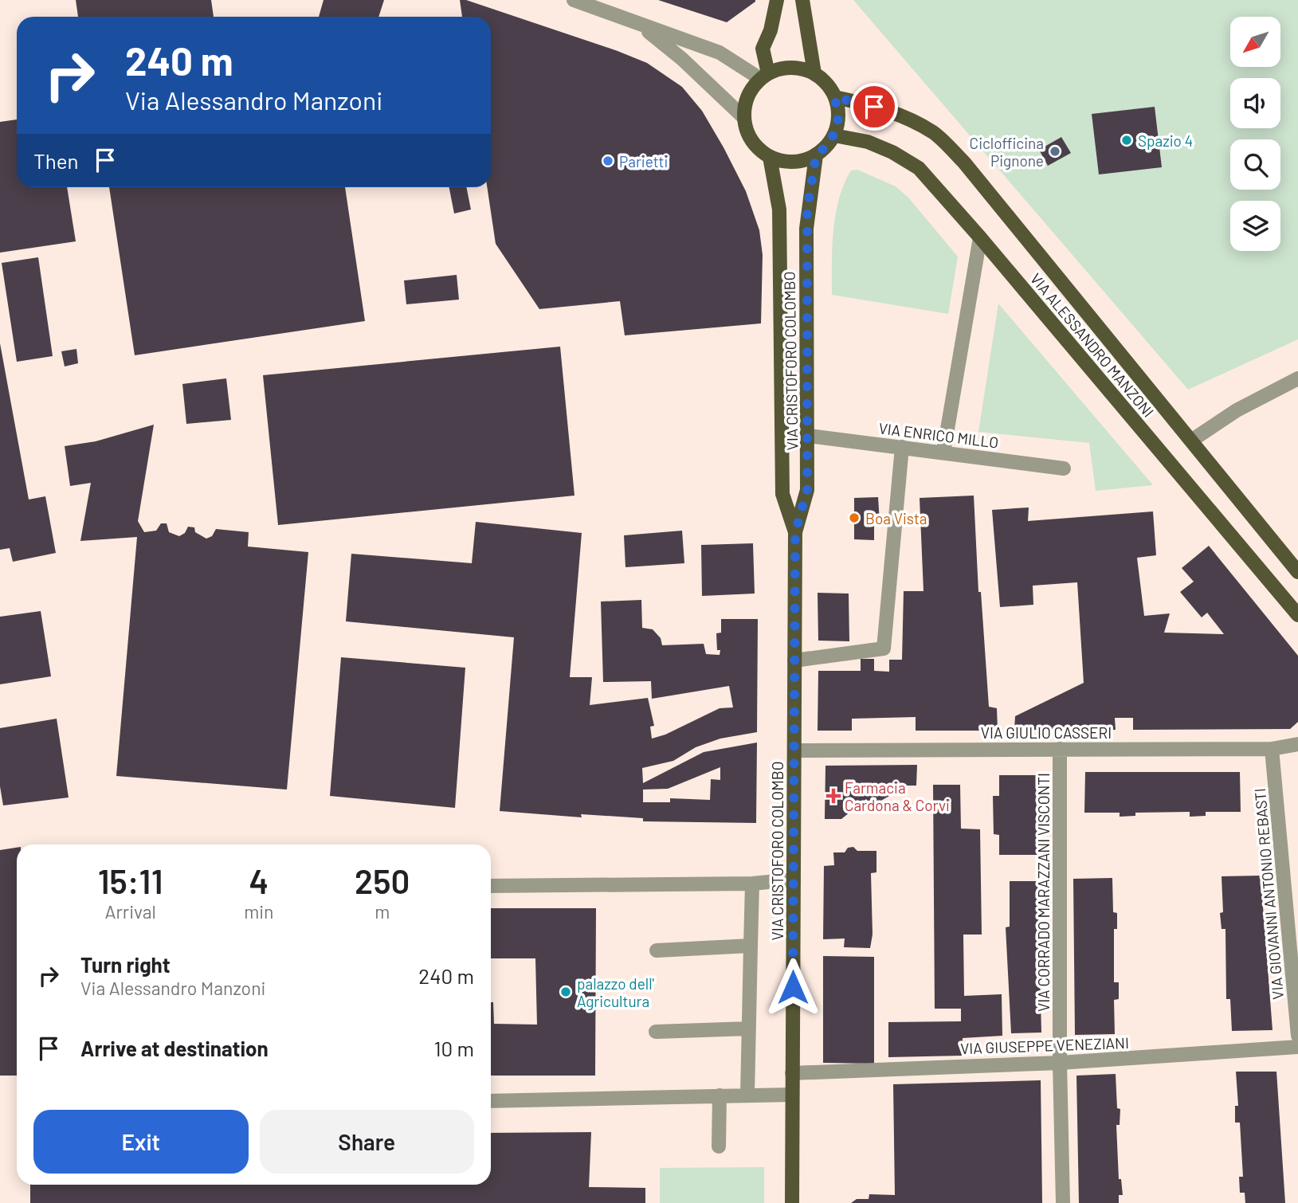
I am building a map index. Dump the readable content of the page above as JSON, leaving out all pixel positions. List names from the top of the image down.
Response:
{
  "streets": {
    "main road": ["VIA ALESSANDRO MANZONI", "VIA CRISTOFORO COLOMBO"],
    "street": [
      "VIA ENRICO MILLO",
      "VIA GIULIO CASSERI",
      "VIA CORRADO MARAZZANI VISCONTI",
      "VIA GIOVANNI ANTONIO REBASTI",
      "VIA GIUSEPPE VENEZIANI"
    ]
  },
  "crossings": [
    ["VIA ALESSANDRO MANZONI", "VIA CRISTOFORO COLOMBO"],
    ["VIA CRISTOFORO COLOMBO", "VIA ENRICO MILLO"],
    ["VIA CRISTOFORO COLOMBO", "VIA GIULIO CASSERI"],
    ["VIA CRISTOFORO COLOMBO", "VIA GIUSEPPE VENEZIANI"],
    ["VIA GIULIO CASSERI", "VIA CORRADO MARAZZANI VISCONTI"],
    ["VIA GIULIO CASSERI", "VIA GIOVANNI ANTONIO REBASTI"],
    ["VIA CORRADO MARAZZANI VISCONTI", "VIA GIUSEPPE VENEZIANI"]
  ],
  "places": {
    "other": [
      "Spazio 4",
      "Ciclofficina Pignone",
      "Parietti",
      "Boa Vista",
      "palazzo dell' Agricultura"
    ],
    "health": ["Farmacia Cardona & Corvi"]
  },
  "north": "bottom left",
  "page": {
    "turn": ["240 m", "Via Alessandro Manzoni"],
    "then": "Then",
    "eta": [
      "15:11",
      "Arrival",
      "4",
      "min",
      "250",
      "m"
    ],
    "list": [
      {
        "name": "Turn right",
        "note": "Via Alessandro Manzoni",
        "value": "240 m"
      },
      {
        "name": "Arrive at destination",
        "value": "10 m"
      }
    ],
    "buttons": ["Exit", "Share"]
  }
}
